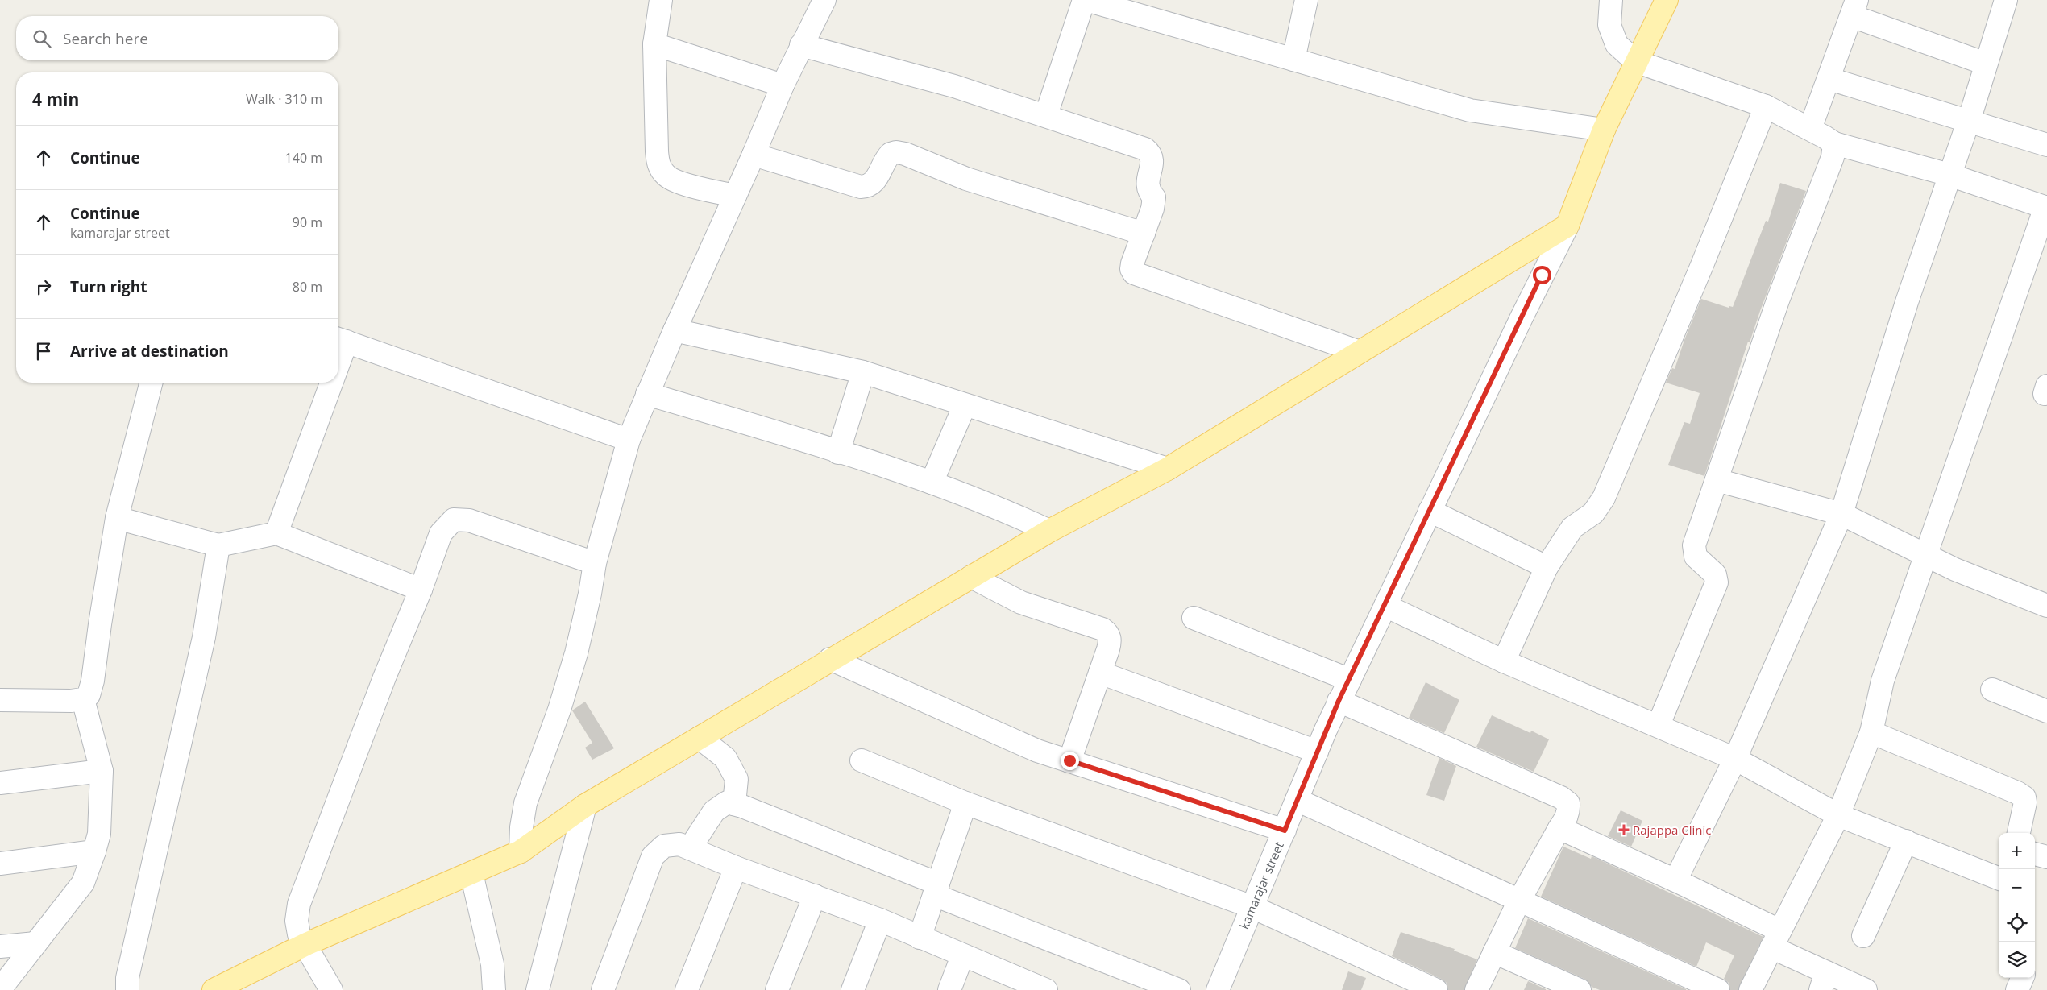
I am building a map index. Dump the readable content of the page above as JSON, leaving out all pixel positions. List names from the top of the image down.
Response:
{
  "streets": {
    "street": ["kamarajar street"]
  },
  "places": {
    "health": ["Rajappa Clinic"]
  },
  "page": {
    "search": "Search here",
    "heading": ["4 min", "Walk · 310 m"],
    "list": [
      ["Continue", "140 m"],
      ["Continue", "kamarajar street", "90 m"],
      ["Turn right", "80 m"],
      "Arrive at destination"
    ],
    "map_buttons": ["+", "−"]
  }
}
